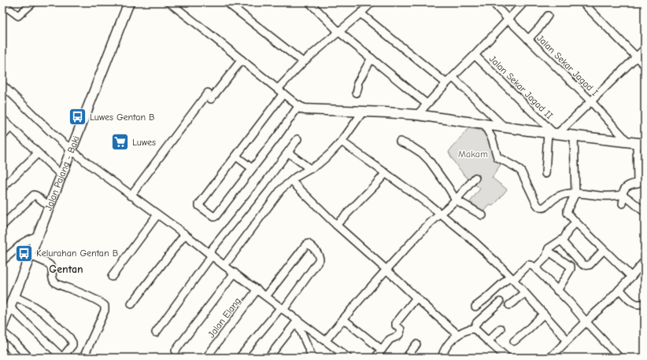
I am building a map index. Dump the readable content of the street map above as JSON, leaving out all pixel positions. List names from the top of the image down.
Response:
{
  "streets": {
    "main road": ["Jalan Pajang - Baki"],
    "street": ["Jalan Sekar Jagad I", "Jalan Sekar Jagad II", "Jalan Elang"]
  },
  "districts": ["Gentan"],
  "parks": ["Makam"],
  "places": {
    "bus stop": ["Luwes Gentan B", "Kelurahan Gentan B"],
    "supermarket": ["Luwes"]
  }
}
